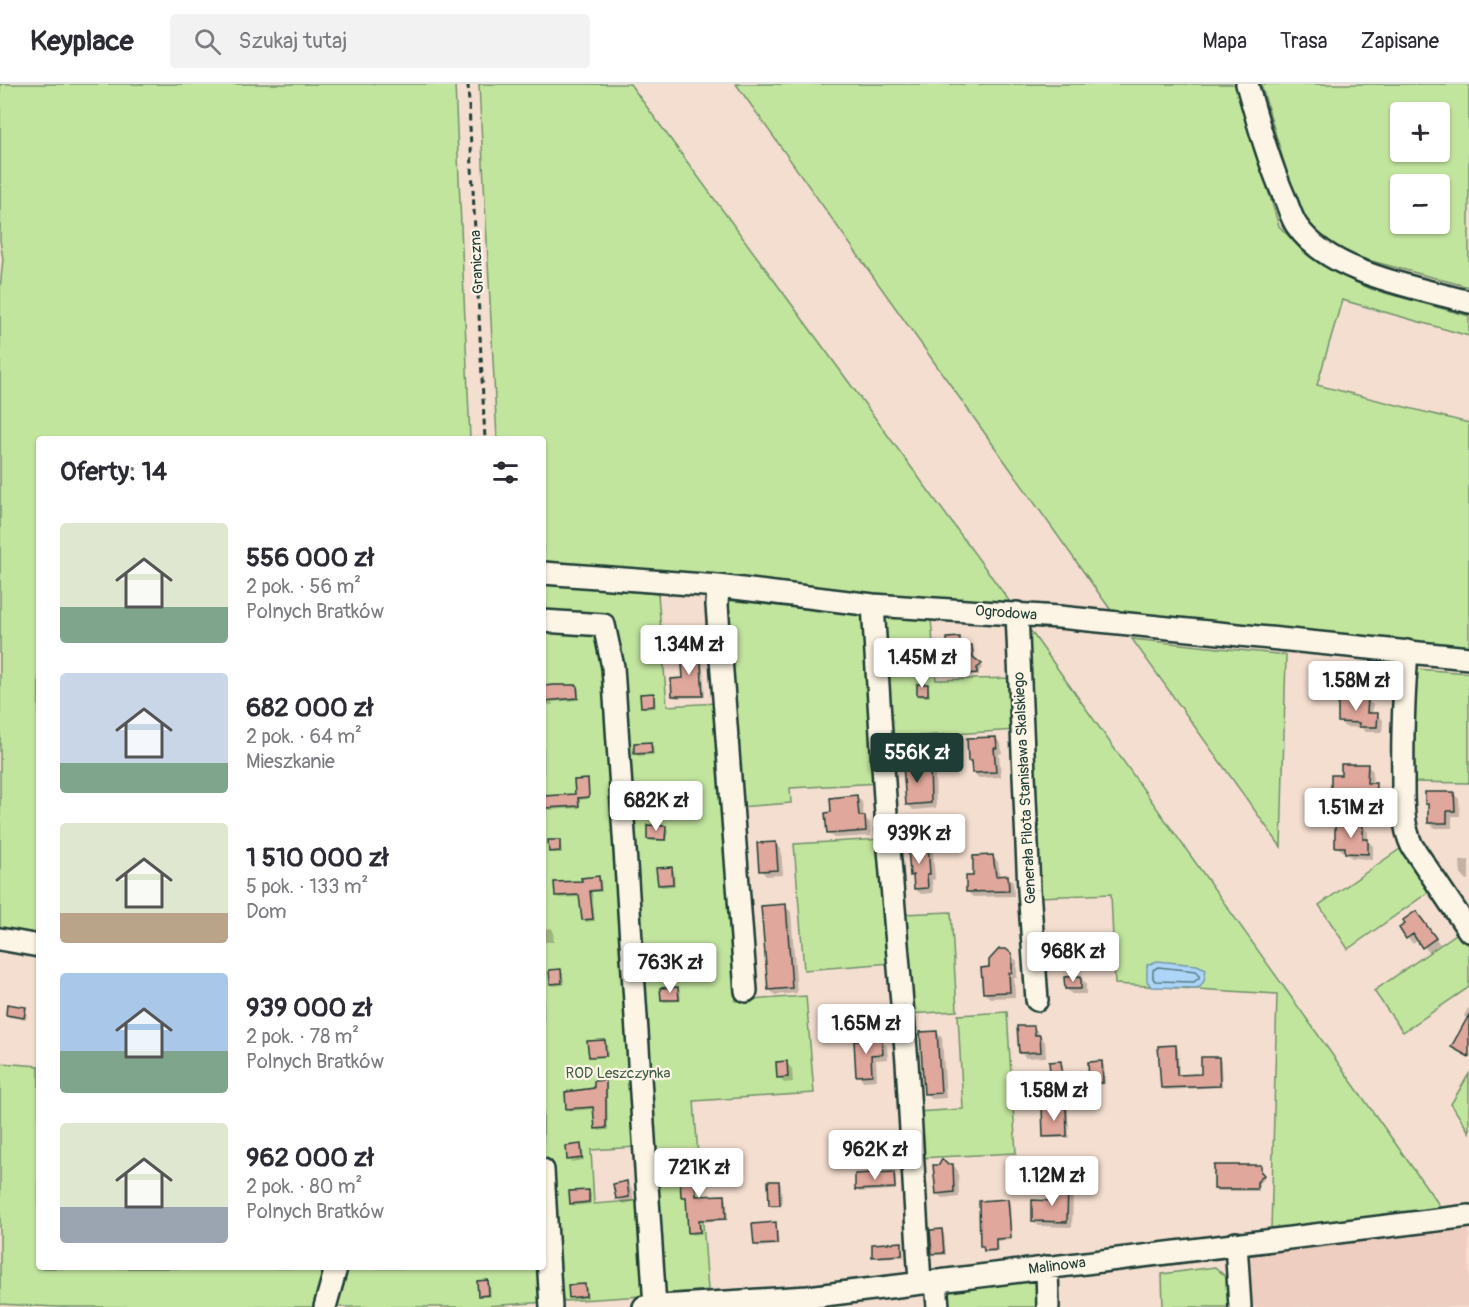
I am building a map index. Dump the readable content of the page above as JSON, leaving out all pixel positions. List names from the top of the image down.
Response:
{
  "streets": {
    "street": ["Ogrodowa", "Generała Pilota Stanisława Skalskiego", "Malinowa"],
    "path": ["Graniczna"]
  },
  "crossings": [
    ["Ogrodowa", "Generała Pilota Stanisława Skalskiego"]
  ],
  "parks": ["ROD Leszczynka"],
  "page": {
    "header": "Keyplace",
    "search": "Szukaj tutaj",
    "nav": ["Mapa", "Trasa", "Zapisane"],
    "map_buttons": ["+", "−"],
    "heading": "Oferty: 14",
    "list": [
      {
        "name": "556 000 zł",
        "note": "2 pok. · 56 m² · Polnych Bratków"
      },
      {
        "name": "682 000 zł",
        "note": "2 pok. · 64 m² · Mieszkanie"
      },
      {
        "name": "1 510 000 zł",
        "note": "5 pok. · 133 m² · Dom"
      },
      {
        "name": "939 000 zł",
        "note": "2 pok. · 78 m² · Polnych Bratków"
      },
      {
        "name": "962 000 zł",
        "note": "2 pok. · 80 m² · Polnych Bratków"
      }
    ],
    "price": [
      "1.34M zł",
      "1.45M zł",
      "1.58M zł",
      "556K zł",
      "682K zł",
      "1.51M zł",
      "939K zł",
      "968K zł",
      "763K zł",
      "1.65M zł",
      "1.58M zł",
      "962K zł",
      "721K zł",
      "1.12M zł"
    ]
  }
}
